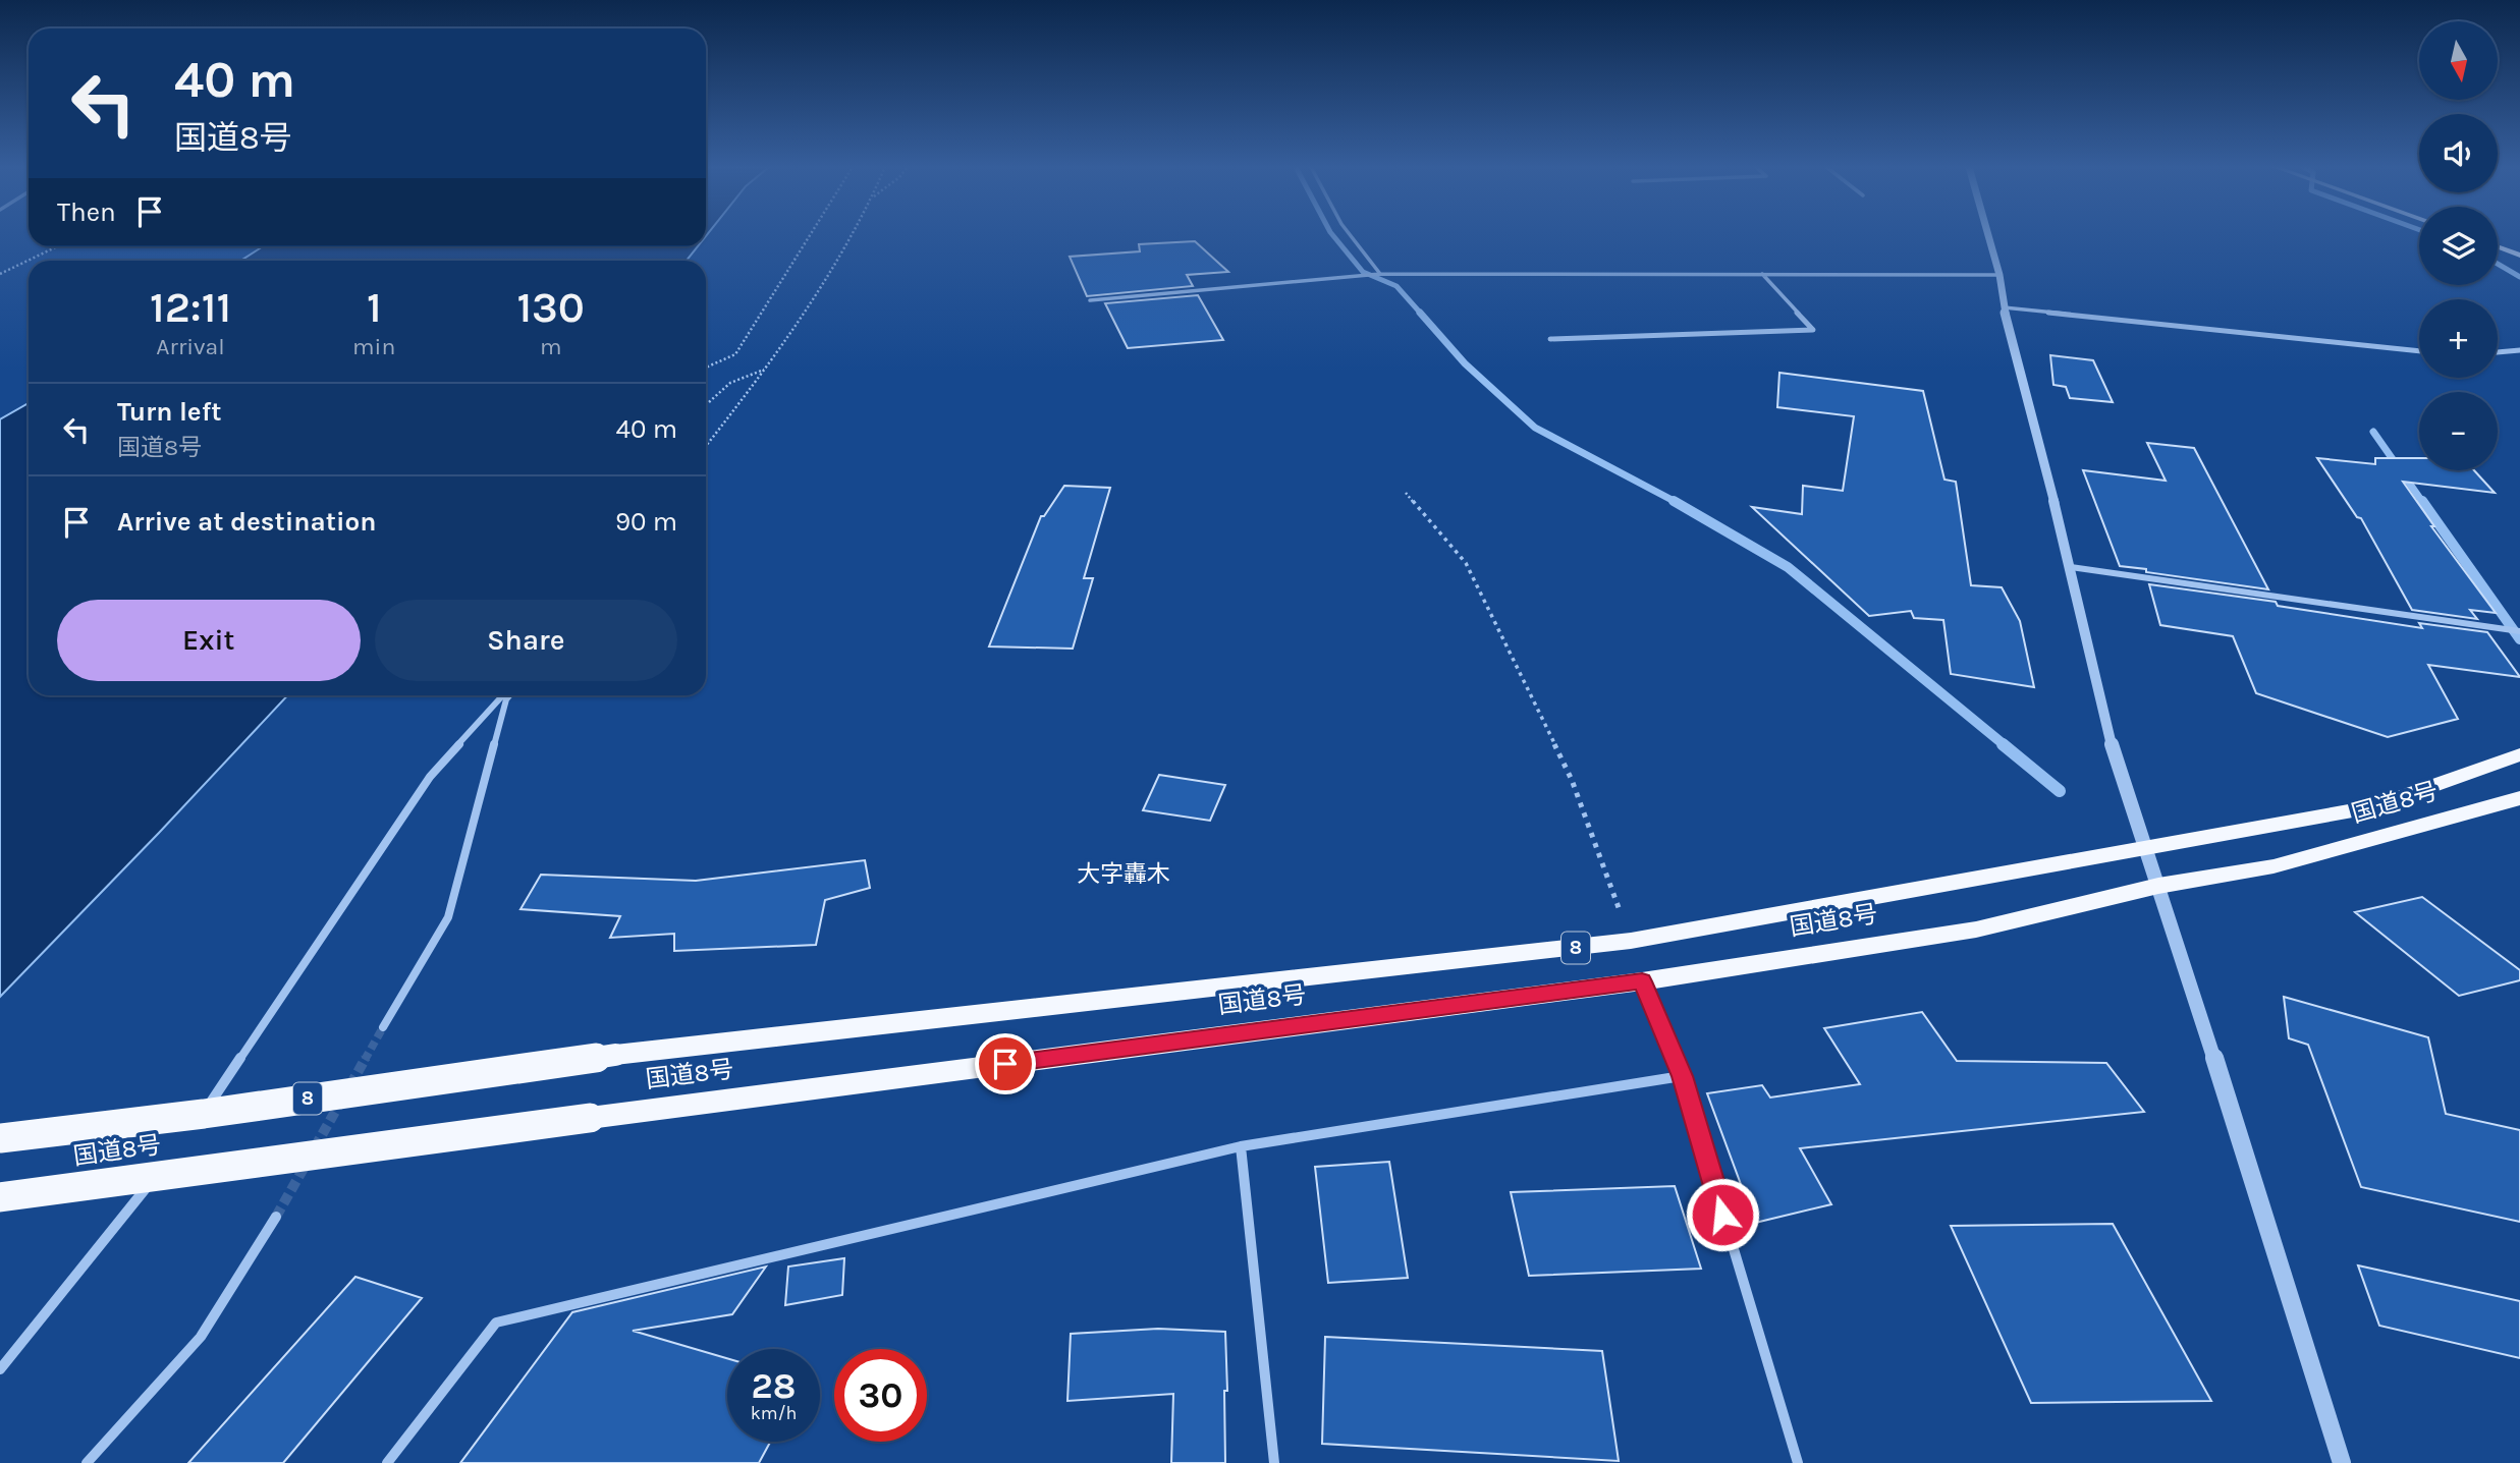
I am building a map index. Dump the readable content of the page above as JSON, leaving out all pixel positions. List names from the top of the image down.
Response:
{
  "streets": {
    "highway": ["国道8号", "8"]
  },
  "districts": ["大字轟木"],
  "north": "bottom",
  "page": {
    "map_buttons": ["+", "−"],
    "turn": ["40 m", "国道8号"],
    "then": "Then",
    "eta": [
      "12:11",
      "Arrival",
      "1",
      "min",
      "130",
      "m"
    ],
    "list": [
      {
        "name": "Turn left",
        "note": "国道8号",
        "value": "40 m"
      },
      {
        "name": "Arrive at destination",
        "value": "90 m"
      }
    ],
    "buttons": ["Exit", "Share"],
    "speed": "28 km/h",
    "limit": "30"
  }
}
